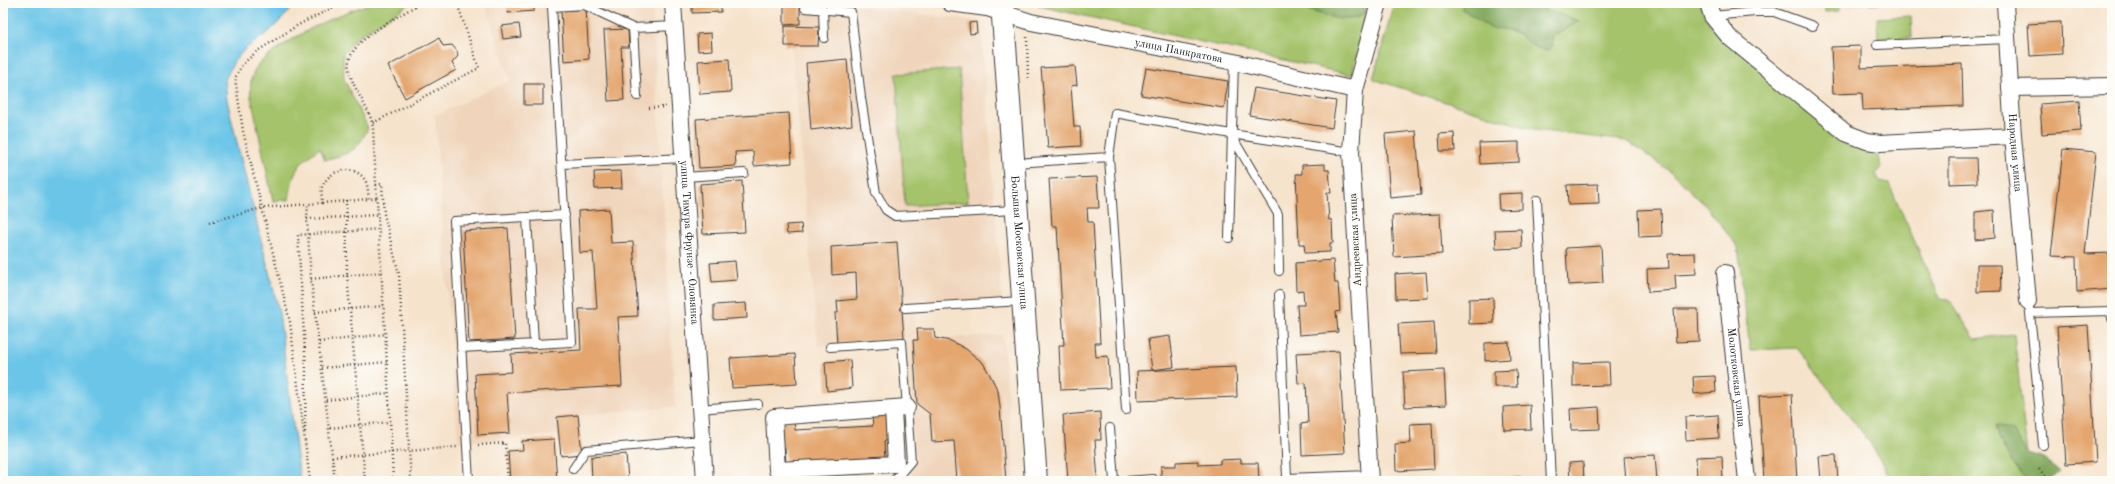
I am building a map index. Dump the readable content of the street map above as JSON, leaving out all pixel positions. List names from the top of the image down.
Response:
{
  "streets": {
    "main road": ["Большая Московская улица"],
    "street": [
      "улица Панкратова",
      "Народная улица",
      "Андреевская улица",
      "улица Тимура Фрунзе - Оловянка",
      "Молотковская улица"
    ]
  },
  "crossings": [
    ["улица Панкратова", "Андреевская улица"],
    ["улица Панкратова", "Большая Московская улица"]
  ]
}
